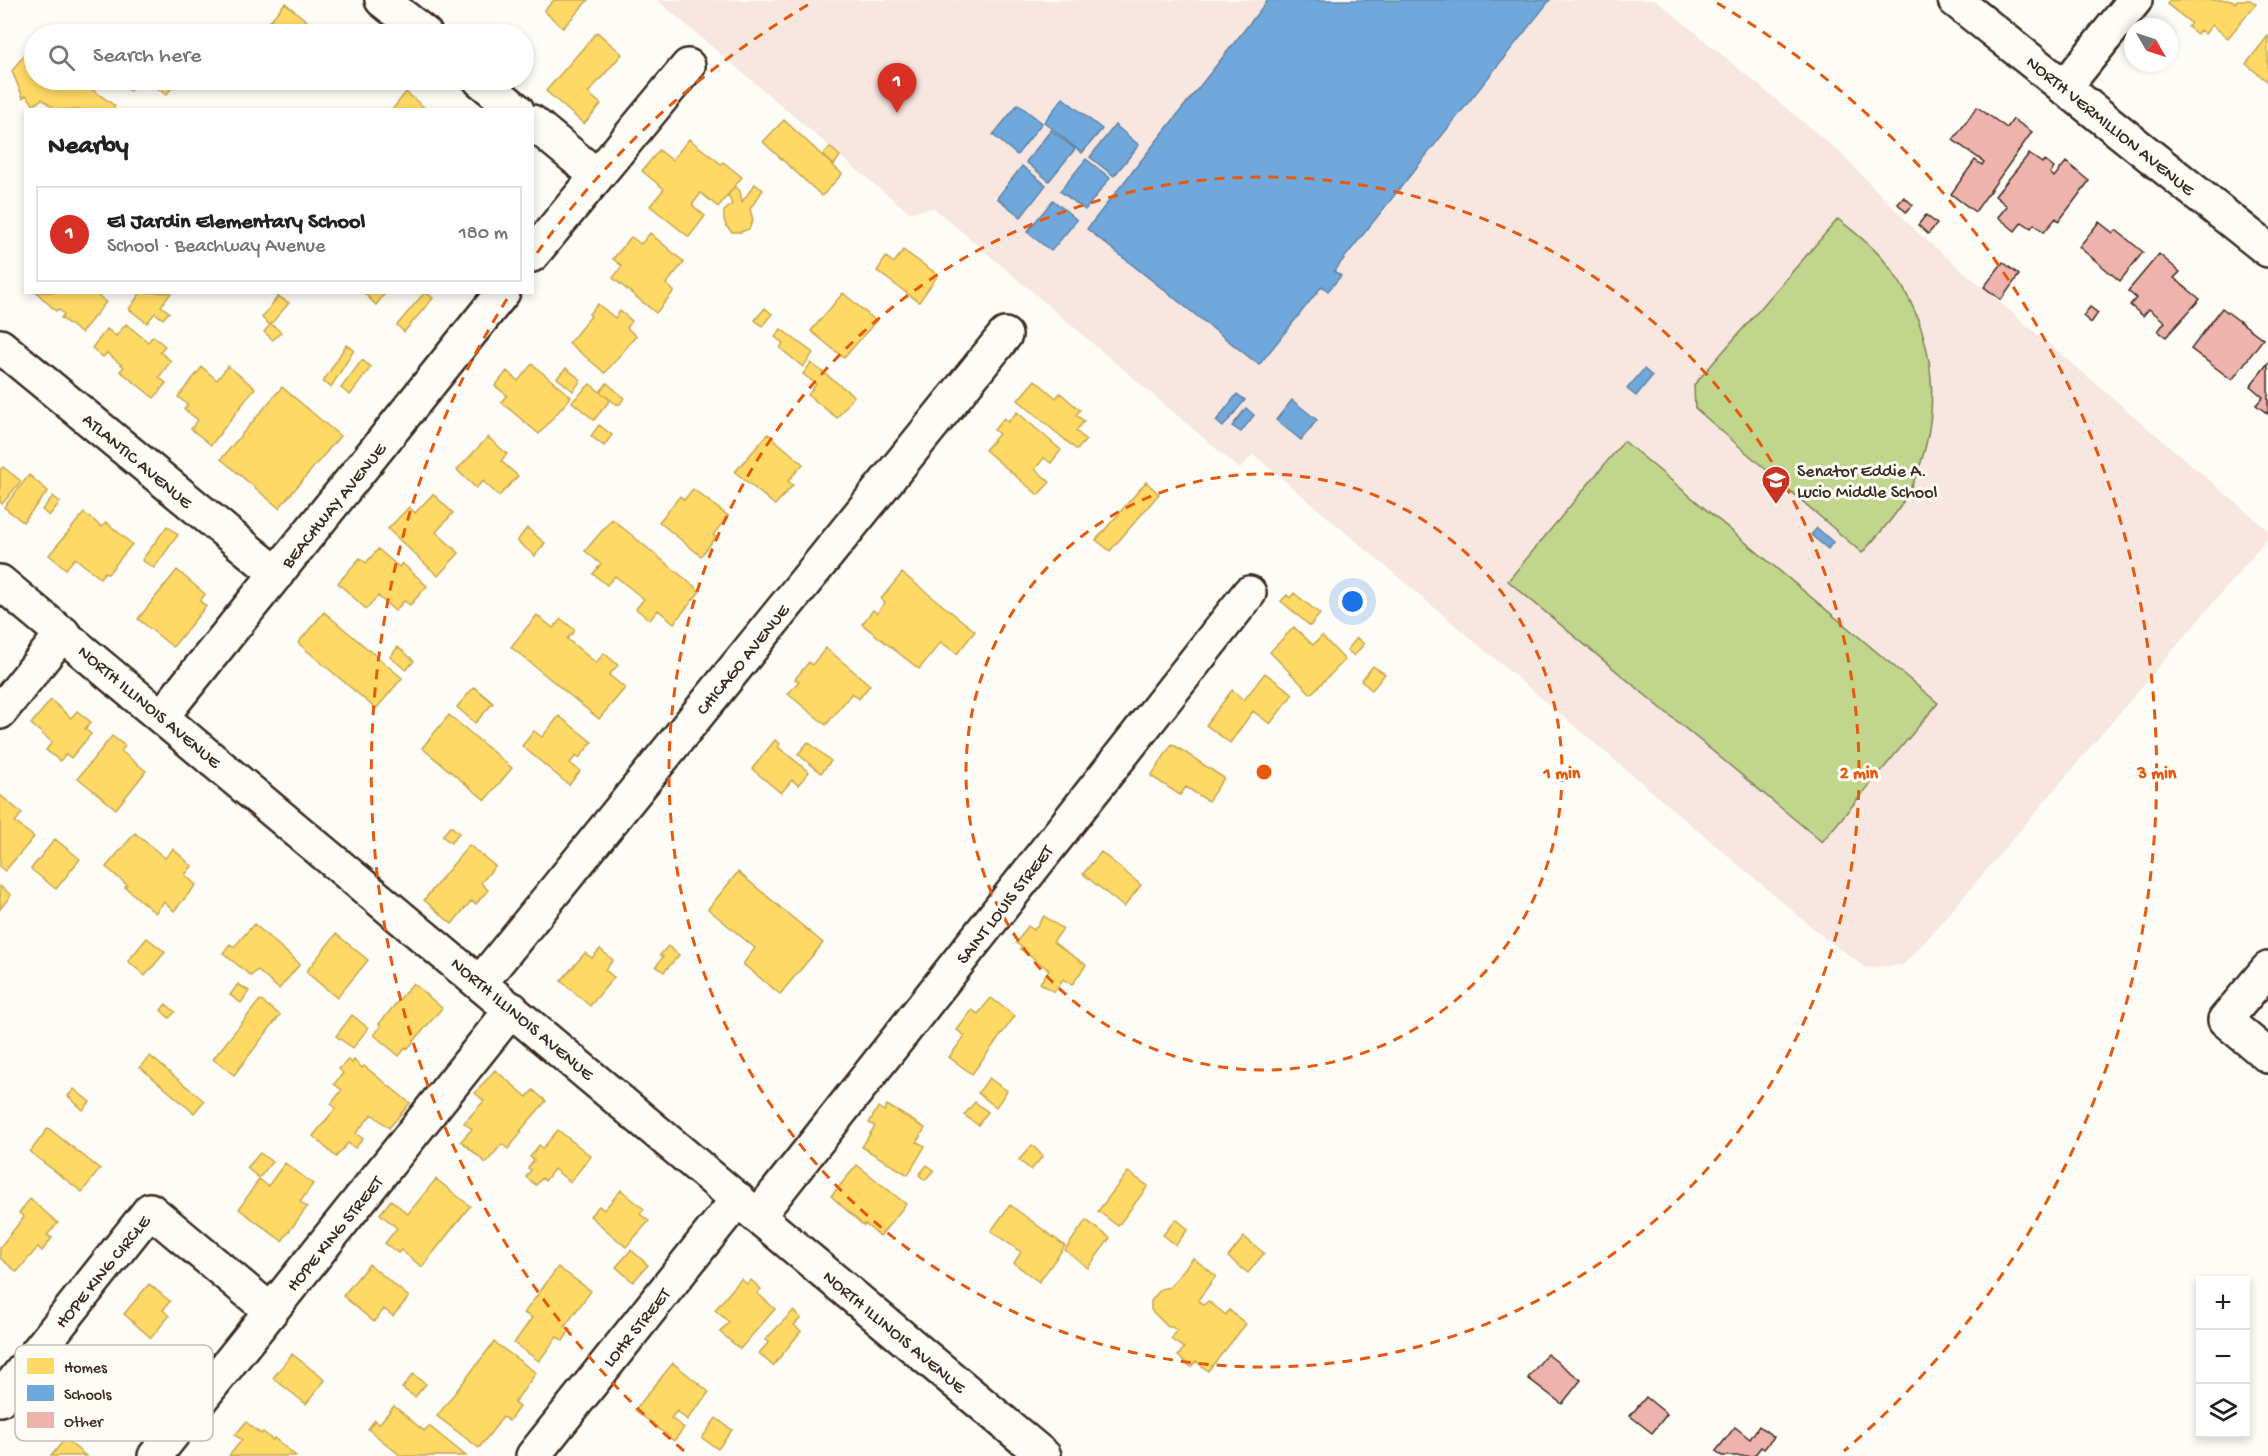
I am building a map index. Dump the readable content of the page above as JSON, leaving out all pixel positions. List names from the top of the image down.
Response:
{
  "streets": {
    "street": [
      "NORTH VERMILLION AVENUE",
      "ATLANTIC AVENUE",
      "BEACHWAY AVENUE",
      "CHICAGO AVENUE",
      "NORTH ILLINOIS AVENUE",
      "SAINT LOUIS STREET",
      "HOPE KING STREET",
      "HOPE KING CIRCLE",
      "LOHR STREET"
    ]
  },
  "crossings": [
    ["ATLANTIC AVENUE", "BEACHWAY AVENUE"],
    ["BEACHWAY AVENUE", "NORTH ILLINOIS AVENUE"],
    ["CHICAGO AVENUE", "NORTH ILLINOIS AVENUE"],
    ["NORTH ILLINOIS AVENUE", "SAINT LOUIS STREET"],
    ["NORTH ILLINOIS AVENUE", "HOPE KING STREET"],
    ["NORTH ILLINOIS AVENUE", "LOHR STREET"],
    ["SAINT LOUIS STREET", "LOHR STREET"],
    ["HOPE KING STREET", "HOPE KING CIRCLE"]
  ],
  "places": {
    "school or university": ["Senator Eddie A. Lucio Middle School"]
  },
  "legend": ["Homes", "Schools", "Other"],
  "north": "bottom right",
  "page": {
    "search": "Search here",
    "pins": "1",
    "heading": "Nearby",
    "list": [
      {
        "mark": "1",
        "name": "El Jardin Elementary School",
        "note": "School · Beachway Avenue",
        "value": "180 m"
      }
    ],
    "map_buttons": ["+", "−"]
  },
  "rings": ["1 min", "2 min", "3 min"]
}
